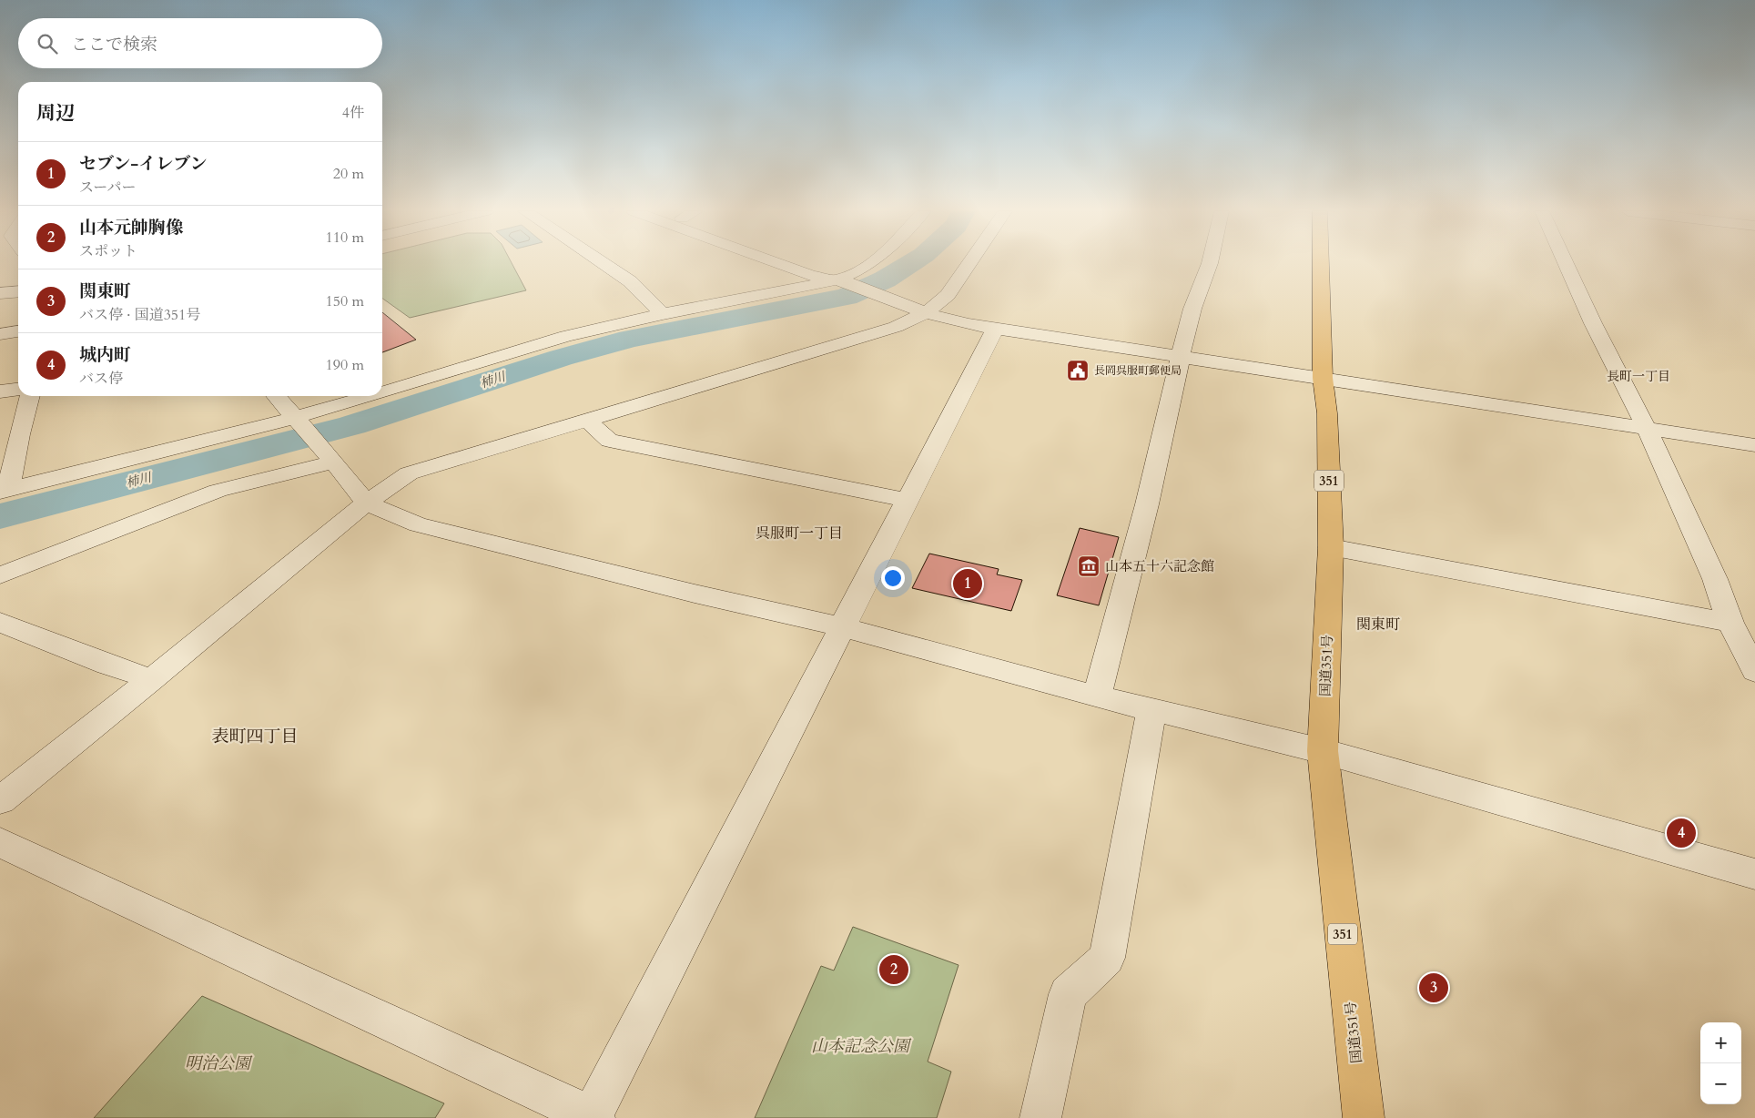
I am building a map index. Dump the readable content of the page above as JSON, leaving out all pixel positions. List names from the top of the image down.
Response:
{
  "streets": {
    "highway": ["351", "国道351号"]
  },
  "districts": [
    "長町一丁目",
    "呉服町一丁目",
    "関東町",
    "表町四丁目"
  ],
  "water": ["柿川"],
  "parks": ["山本記念公園", "明治公園"],
  "places": {
    "public building": ["長岡呉服町郵便局"],
    "museum": ["山本五十六記念館"]
  },
  "page": {
    "search": "ここで検索",
    "heading": ["周辺", "4件"],
    "list": [
      {
        "mark": "1",
        "name": "セブン-イレブン",
        "note": "スーパー",
        "value": "20 m"
      },
      {
        "mark": "2",
        "name": "山本元帥胸像",
        "note": "スポット",
        "value": "110 m"
      },
      {
        "mark": "3",
        "name": "関東町",
        "note": "バス停 · 国道351号",
        "value": "150 m"
      },
      {
        "mark": "4",
        "name": "城内町",
        "note": "バス停",
        "value": "190 m"
      }
    ],
    "pins": [
      "1",
      "4",
      "2",
      "3"
    ],
    "map_buttons": ["+", "−"]
  }
}
